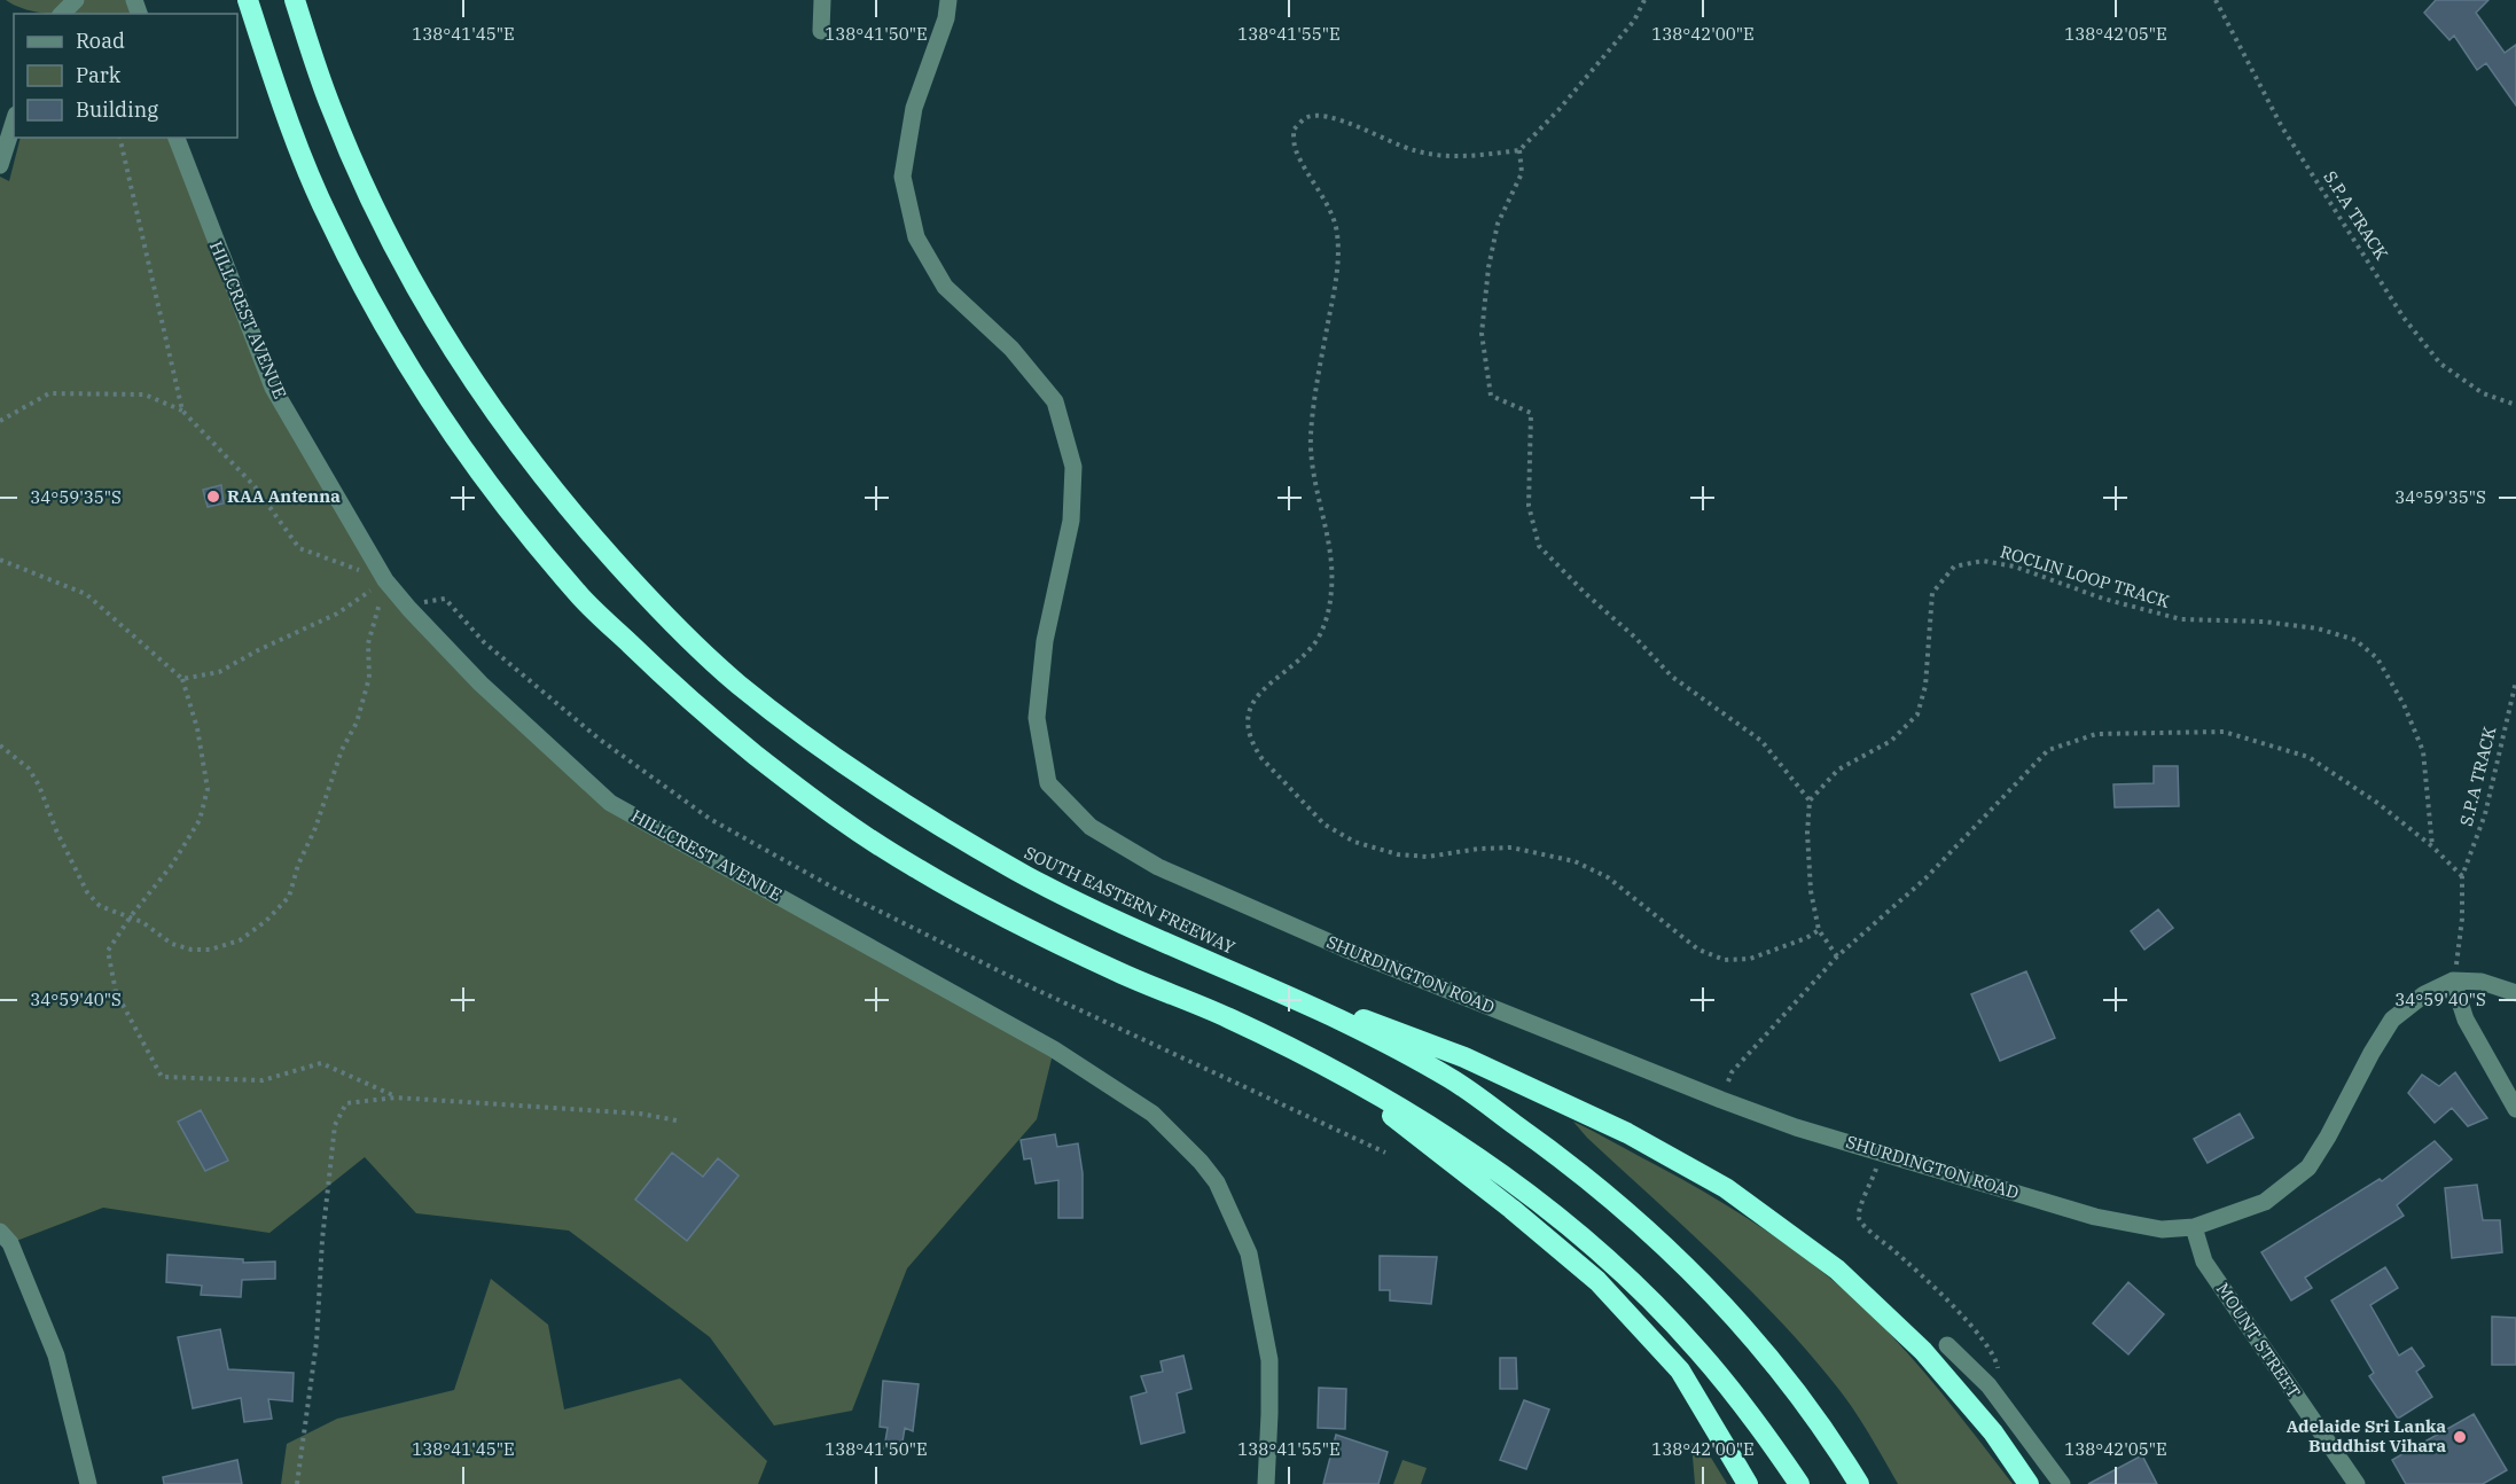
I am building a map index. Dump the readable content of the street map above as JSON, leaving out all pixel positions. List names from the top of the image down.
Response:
{
  "streets": {
    "highway": ["SOUTH EASTERN FREEWAY"],
    "street": ["HILLCREST AVENUE", "SHURDINGTON ROAD", "MOUNT STREET"],
    "path": ["S.P.A TRACK", "ROCLIN LOOP TRACK"]
  },
  "crossings": [
    ["SHURDINGTON ROAD", "MOUNT STREET"]
  ],
  "places": ["RAA Antenna", "Adelaide Sri Lanka Buddhist Vihara"],
  "legend": ["Road", "Park", "Building"],
  "coordinates": [
    "138°41'45\"E",
    "138°41'50\"E",
    "138°41'55\"E",
    "138°42'00\"E",
    "138°42'05\"E",
    "34°59'35\"S",
    "34°59'40\"S"
  ]
}
